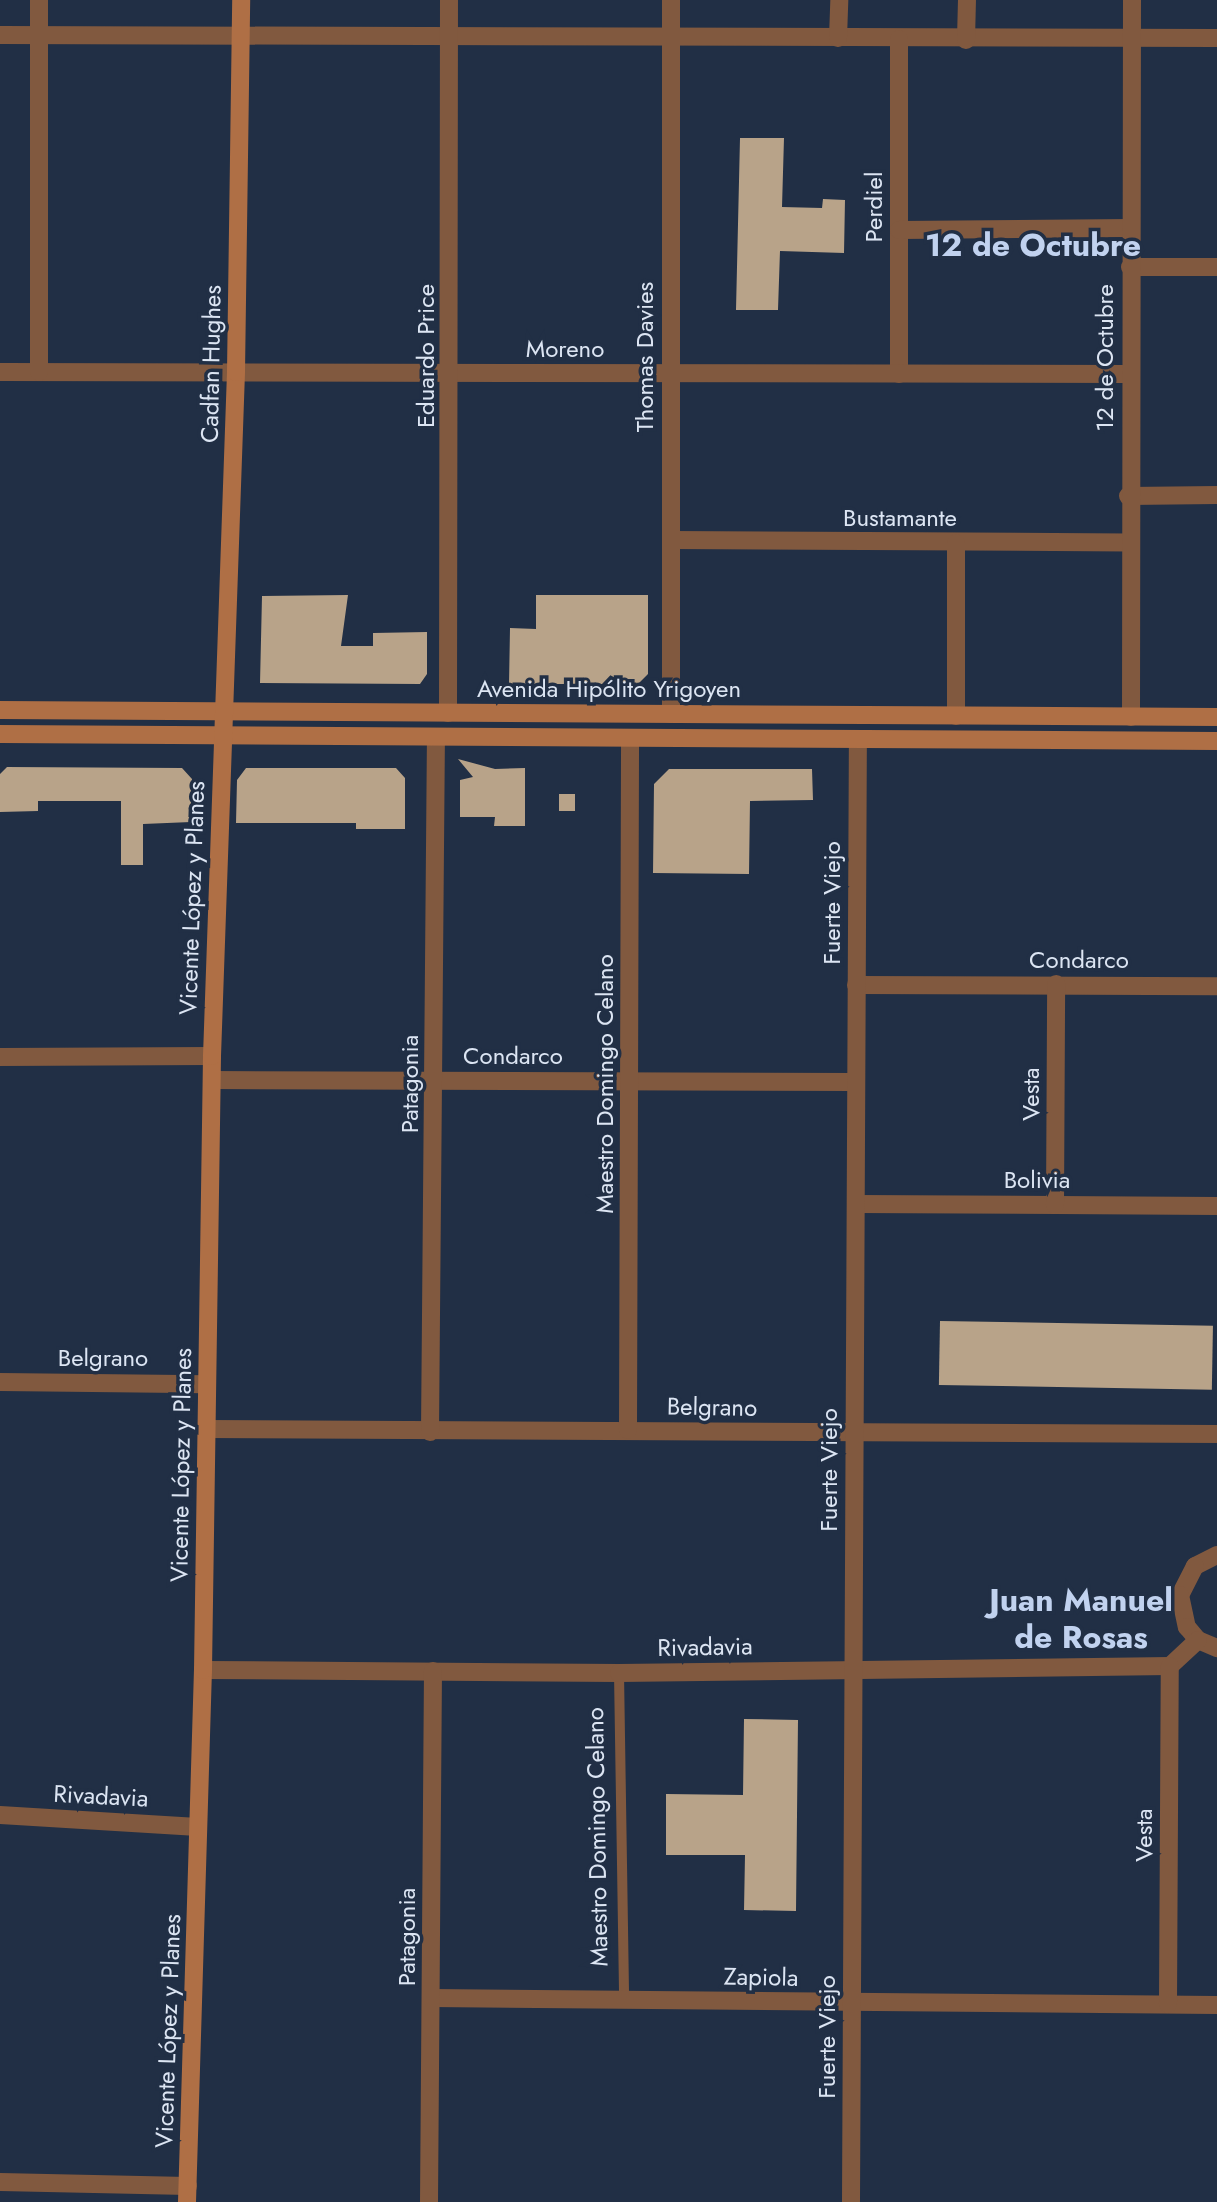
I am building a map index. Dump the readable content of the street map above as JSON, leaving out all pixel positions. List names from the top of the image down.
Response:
{
  "streets": {
    "main road": ["Cadfan Hughes", "Avenida Hipólito Yrigoyen", "Vicente López y Planes"],
    "street": [
      "Perdiel",
      "Moreno",
      "Eduardo Price",
      "Thomas Davies",
      "12 de Octubre",
      "Bustamante",
      "Fuerte Viejo",
      "Condarco",
      "Patagonia",
      "Maestro Domingo Celano",
      "Vesta",
      "Bolivia",
      "Belgrano",
      "Rivadavia",
      "Zapiola"
    ]
  },
  "crossings": [
    ["Perdiel", "Moreno"],
    ["Moreno", "Eduardo Price"],
    ["Moreno", "Thomas Davies"],
    ["Moreno", "12 de Octubre"],
    ["Moreno", "Cadfan Hughes"],
    ["Eduardo Price", "Avenida Hipólito Yrigoyen"],
    ["Thomas Davies", "Bustamante"],
    ["Thomas Davies", "Avenida Hipólito Yrigoyen"],
    ["12 de Octubre", "Bustamante"],
    ["12 de Octubre", "Avenida Hipólito Yrigoyen"],
    ["Cadfan Hughes", "Avenida Hipólito Yrigoyen"],
    ["Cadfan Hughes", "Vicente López y Planes"],
    ["Avenida Hipólito Yrigoyen", "Vicente López y Planes"],
    ["Avenida Hipólito Yrigoyen", "Fuerte Viejo"],
    ["Avenida Hipólito Yrigoyen", "Patagonia"],
    ["Avenida Hipólito Yrigoyen", "Maestro Domingo Celano"],
    ["Vicente López y Planes", "Condarco"],
    ["Vicente López y Planes", "Belgrano"],
    ["Vicente López y Planes", "Rivadavia"],
    ["Fuerte Viejo", "Condarco"],
    ["Fuerte Viejo", "Bolivia"],
    ["Fuerte Viejo", "Belgrano"],
    ["Fuerte Viejo", "Rivadavia"],
    ["Fuerte Viejo", "Zapiola"],
    ["Condarco", "Patagonia"],
    ["Condarco", "Maestro Domingo Celano"],
    ["Condarco", "Vesta"],
    ["Patagonia", "Belgrano"],
    ["Patagonia", "Rivadavia"],
    ["Patagonia", "Zapiola"],
    ["Maestro Domingo Celano", "Belgrano"],
    ["Maestro Domingo Celano", "Rivadavia"],
    ["Maestro Domingo Celano", "Zapiola"],
    ["Vesta", "Bolivia"],
    ["Vesta", "Rivadavia"],
    ["Vesta", "Zapiola"]
  ],
  "districts": ["12 de Octubre", "Juan Manuel de Rosas"]
}
